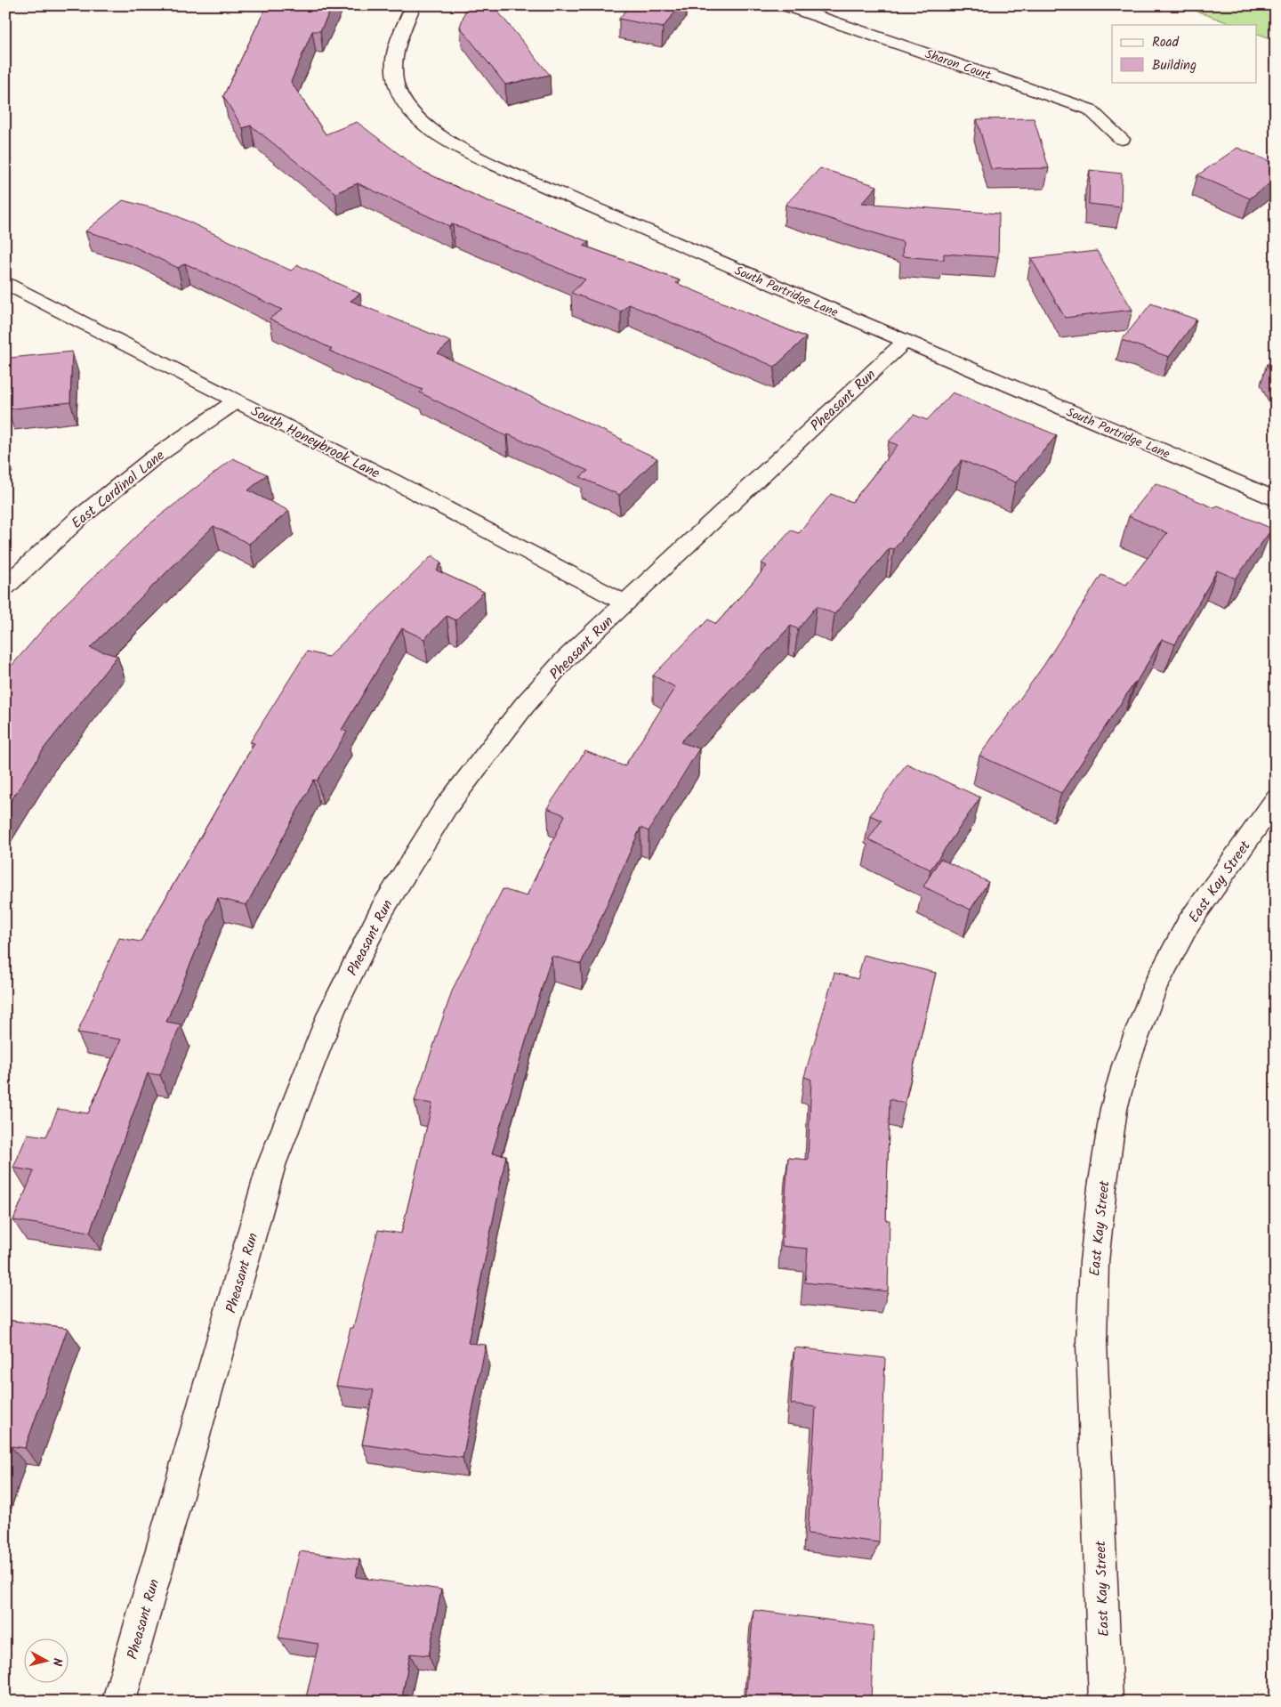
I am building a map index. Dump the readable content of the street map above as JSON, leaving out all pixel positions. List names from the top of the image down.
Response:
{
  "streets": {
    "street": [
      "Sharon Court",
      "South Partridge Lane",
      "Pheasant Run",
      "South Honeybrook Lane",
      "East Cardinal Lane",
      "East Kay Street"
    ]
  },
  "crossings": [
    ["South Partridge Lane", "Pheasant Run"],
    ["Pheasant Run", "South Honeybrook Lane"],
    ["South Honeybrook Lane", "East Cardinal Lane"]
  ],
  "legend": ["Road", "Building"],
  "north": "right"
}
